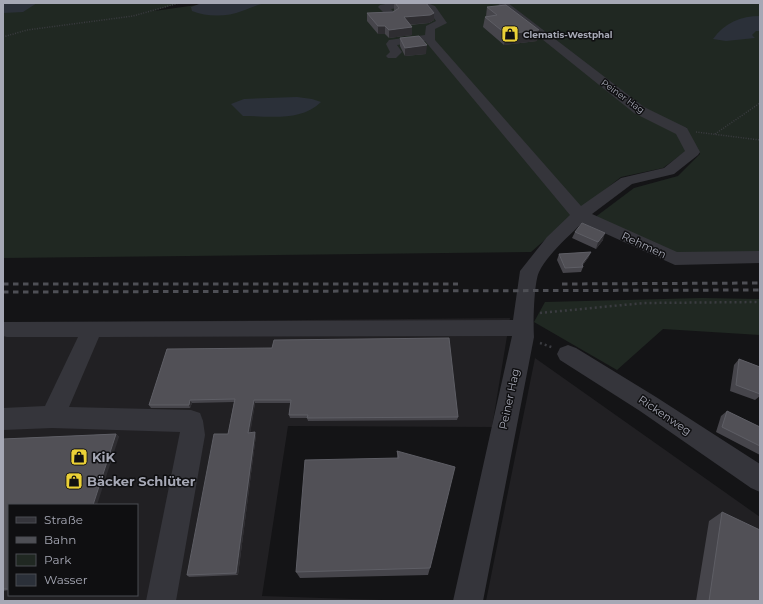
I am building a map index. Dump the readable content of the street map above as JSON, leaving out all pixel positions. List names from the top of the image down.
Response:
{
  "streets": {
    "street": ["Peiner Hag", "Rehmen", "Rickenweg"]
  },
  "crossings": [
    ["Peiner Hag", "Rehmen"]
  ],
  "places": {
    "shop": ["Clematis-Westphal", "KiK", "Bäcker Schlüter"]
  },
  "legend": [
    "Straße",
    "Bahn",
    "Park",
    "Wasser"
  ]
}
